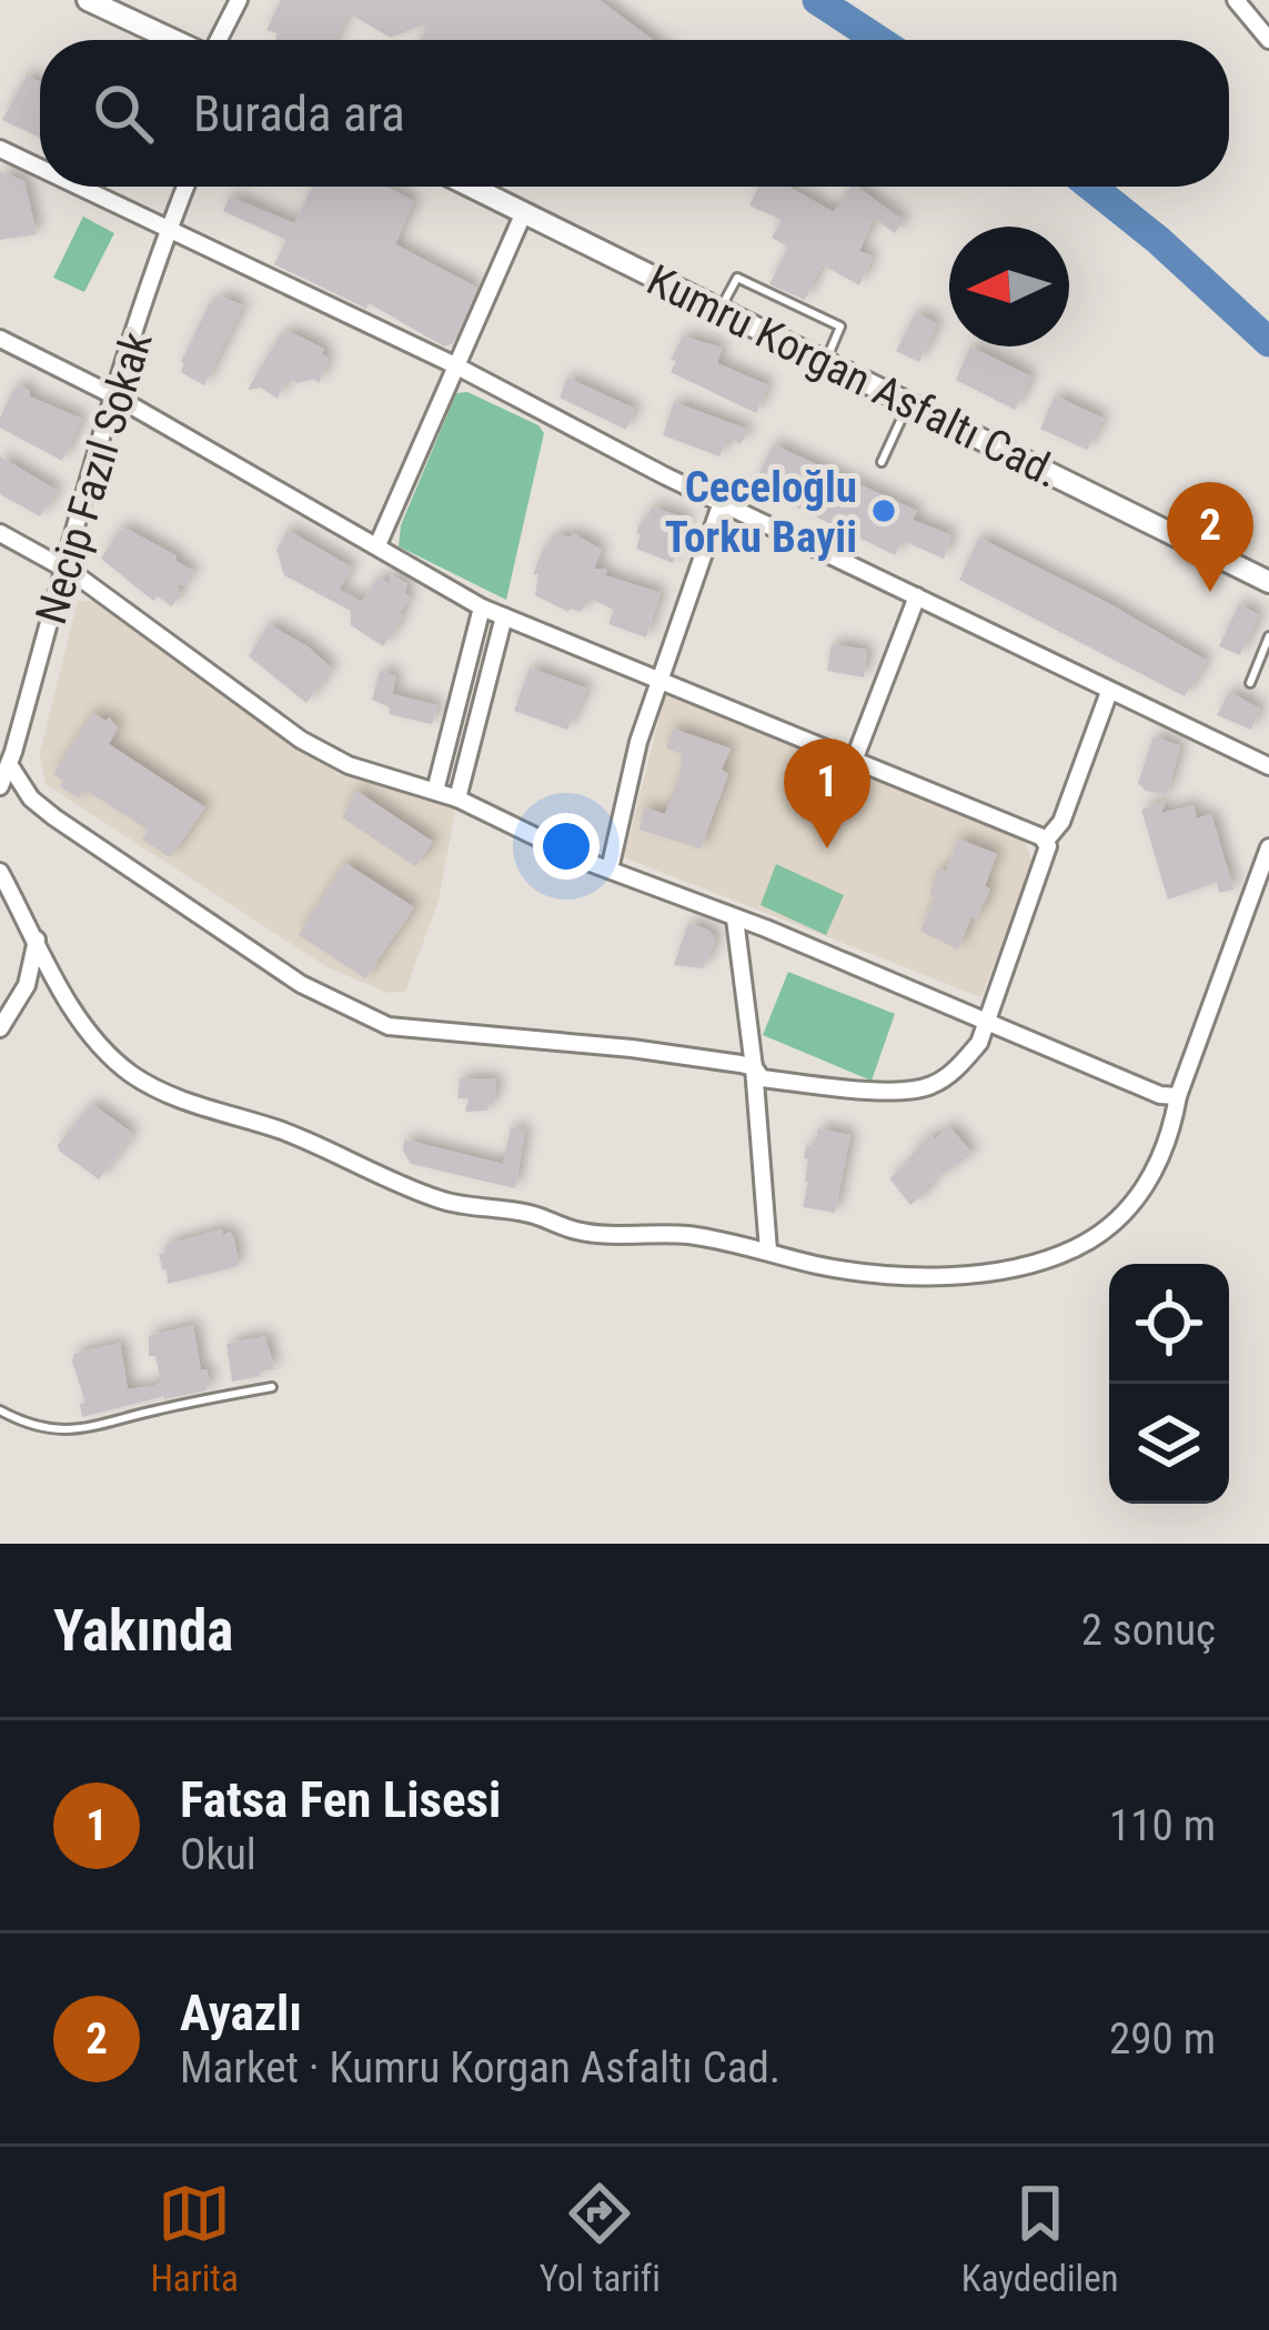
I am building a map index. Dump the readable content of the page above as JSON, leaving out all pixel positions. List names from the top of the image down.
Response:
{
  "streets": {
    "main road": ["Kumru Korgan Asfaltı Cad."],
    "street": ["Necip Fazıl Sokak"]
  },
  "places": ["Ceceloğlu Torku Bayii"],
  "north": "left",
  "page": {
    "search": "Burada ara",
    "pins": ["2", "1"],
    "heading": ["Yakında", "2 sonuç"],
    "list": [
      {
        "mark": "1",
        "name": "Fatsa Fen Lisesi",
        "note": "Okul",
        "value": "110 m"
      },
      {
        "mark": "2",
        "name": "Ayazlı",
        "note": "Market · Kumru Korgan Asfaltı Cad.",
        "value": "290 m"
      }
    ],
    "nav": ["Harita", "Yol tarifi", "Kaydedilen"]
  }
}
